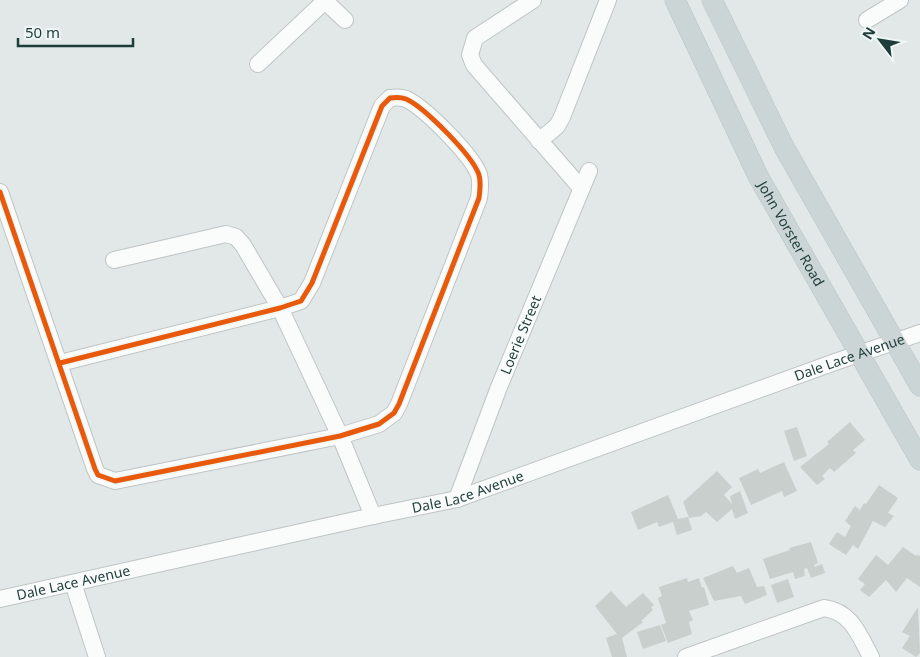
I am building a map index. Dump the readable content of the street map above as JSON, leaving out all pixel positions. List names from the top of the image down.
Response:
{
  "streets": {
    "main road": ["John Vorster Road"],
    "street": ["Loerie Street", "Dale Lace Avenue"]
  },
  "crossings": [
    ["John Vorster Road", "Dale Lace Avenue"],
    ["Loerie Street", "Dale Lace Avenue"]
  ],
  "scale_bar": "50 m",
  "north": "top left"
}
